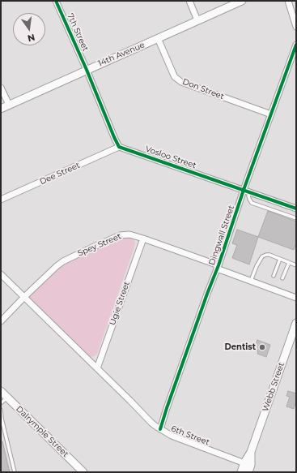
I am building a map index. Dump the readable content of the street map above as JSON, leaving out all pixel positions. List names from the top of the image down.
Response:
{
  "streets": {
    "street": [
      "7th Street",
      "14th Avenue",
      "Don Street",
      "Vosloo Street",
      "Dee Street",
      "Dingwall Street",
      "Spey Street",
      "Ugie Street",
      "Webb Street",
      "Dalrymple Street",
      "6th Street"
    ]
  },
  "crossings": [
    ["7th Street", "14th Avenue"],
    ["14th Avenue", "Don Street"],
    ["Don Street", "Dingwall Street"],
    ["Vosloo Street", "Dee Street"],
    ["Vosloo Street", "Dingwall Street"],
    ["Dingwall Street", "Spey Street"],
    ["Dingwall Street", "6th Street"],
    ["Spey Street", "Ugie Street"],
    ["Spey Street", "6th Street"],
    ["Ugie Street", "6th Street"],
    ["Webb Street", "6th Street"]
  ],
  "places": ["Dentist"],
  "north": "bottom"
}
